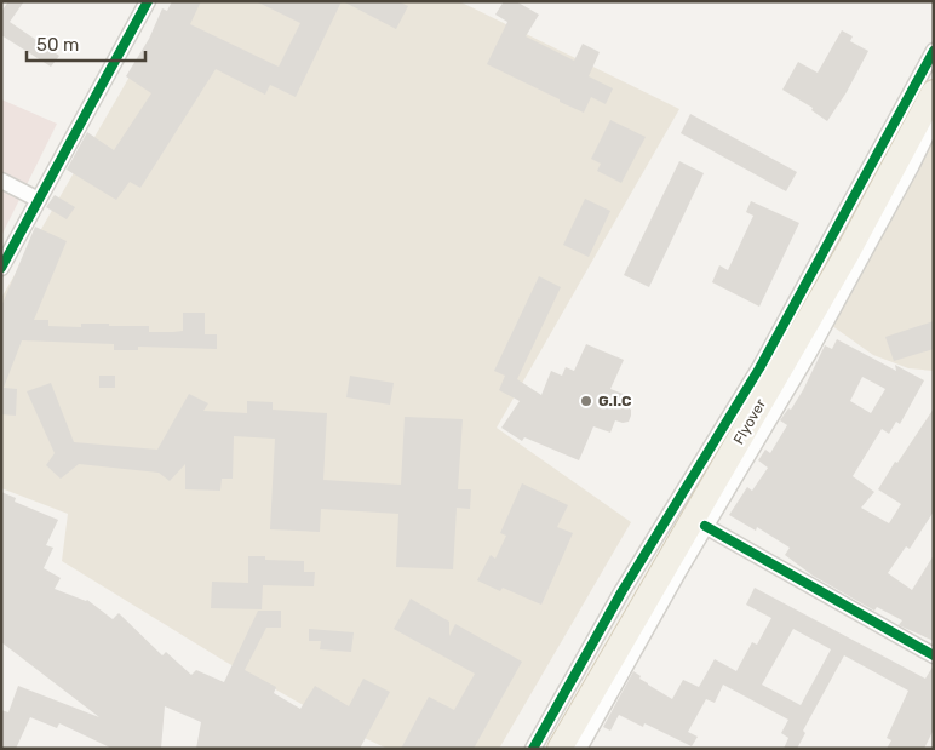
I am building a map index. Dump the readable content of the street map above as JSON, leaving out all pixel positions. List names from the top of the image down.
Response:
{
  "streets": {
    "main road": ["Flyover"]
  },
  "places": ["G.I.C"],
  "scale_bar": "50 m"
}
